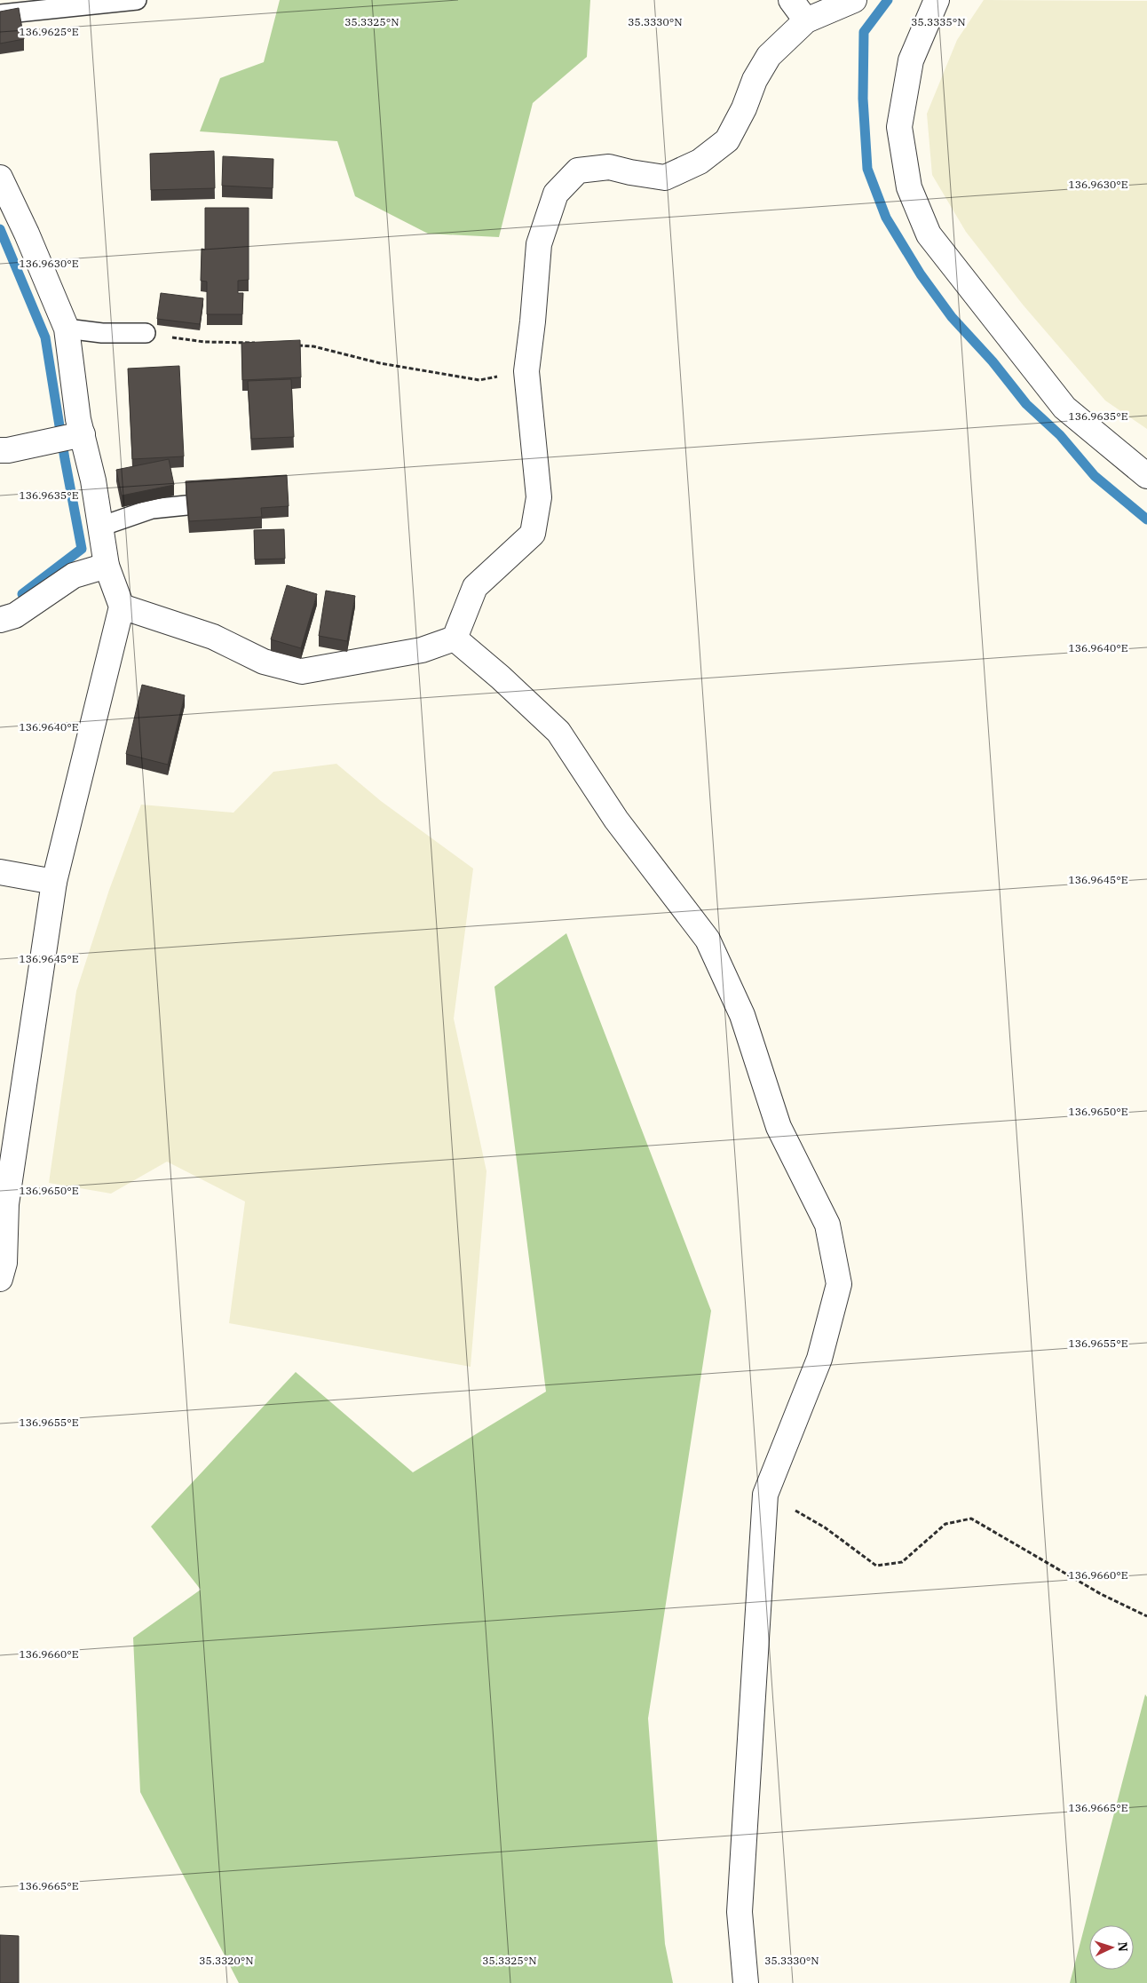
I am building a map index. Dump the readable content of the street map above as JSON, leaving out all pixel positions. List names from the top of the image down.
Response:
{
  "north": "right",
  "coordinates": [
    "35.3325°N",
    "35.3330°N",
    "35.3335°N",
    "136.9625°E",
    "136.9630°E",
    "136.9635°E",
    "136.9640°E",
    "136.9645°E",
    "136.9650°E",
    "136.9655°E",
    "136.9660°E",
    "136.9665°E",
    "35.3320°N"
  ]
}
